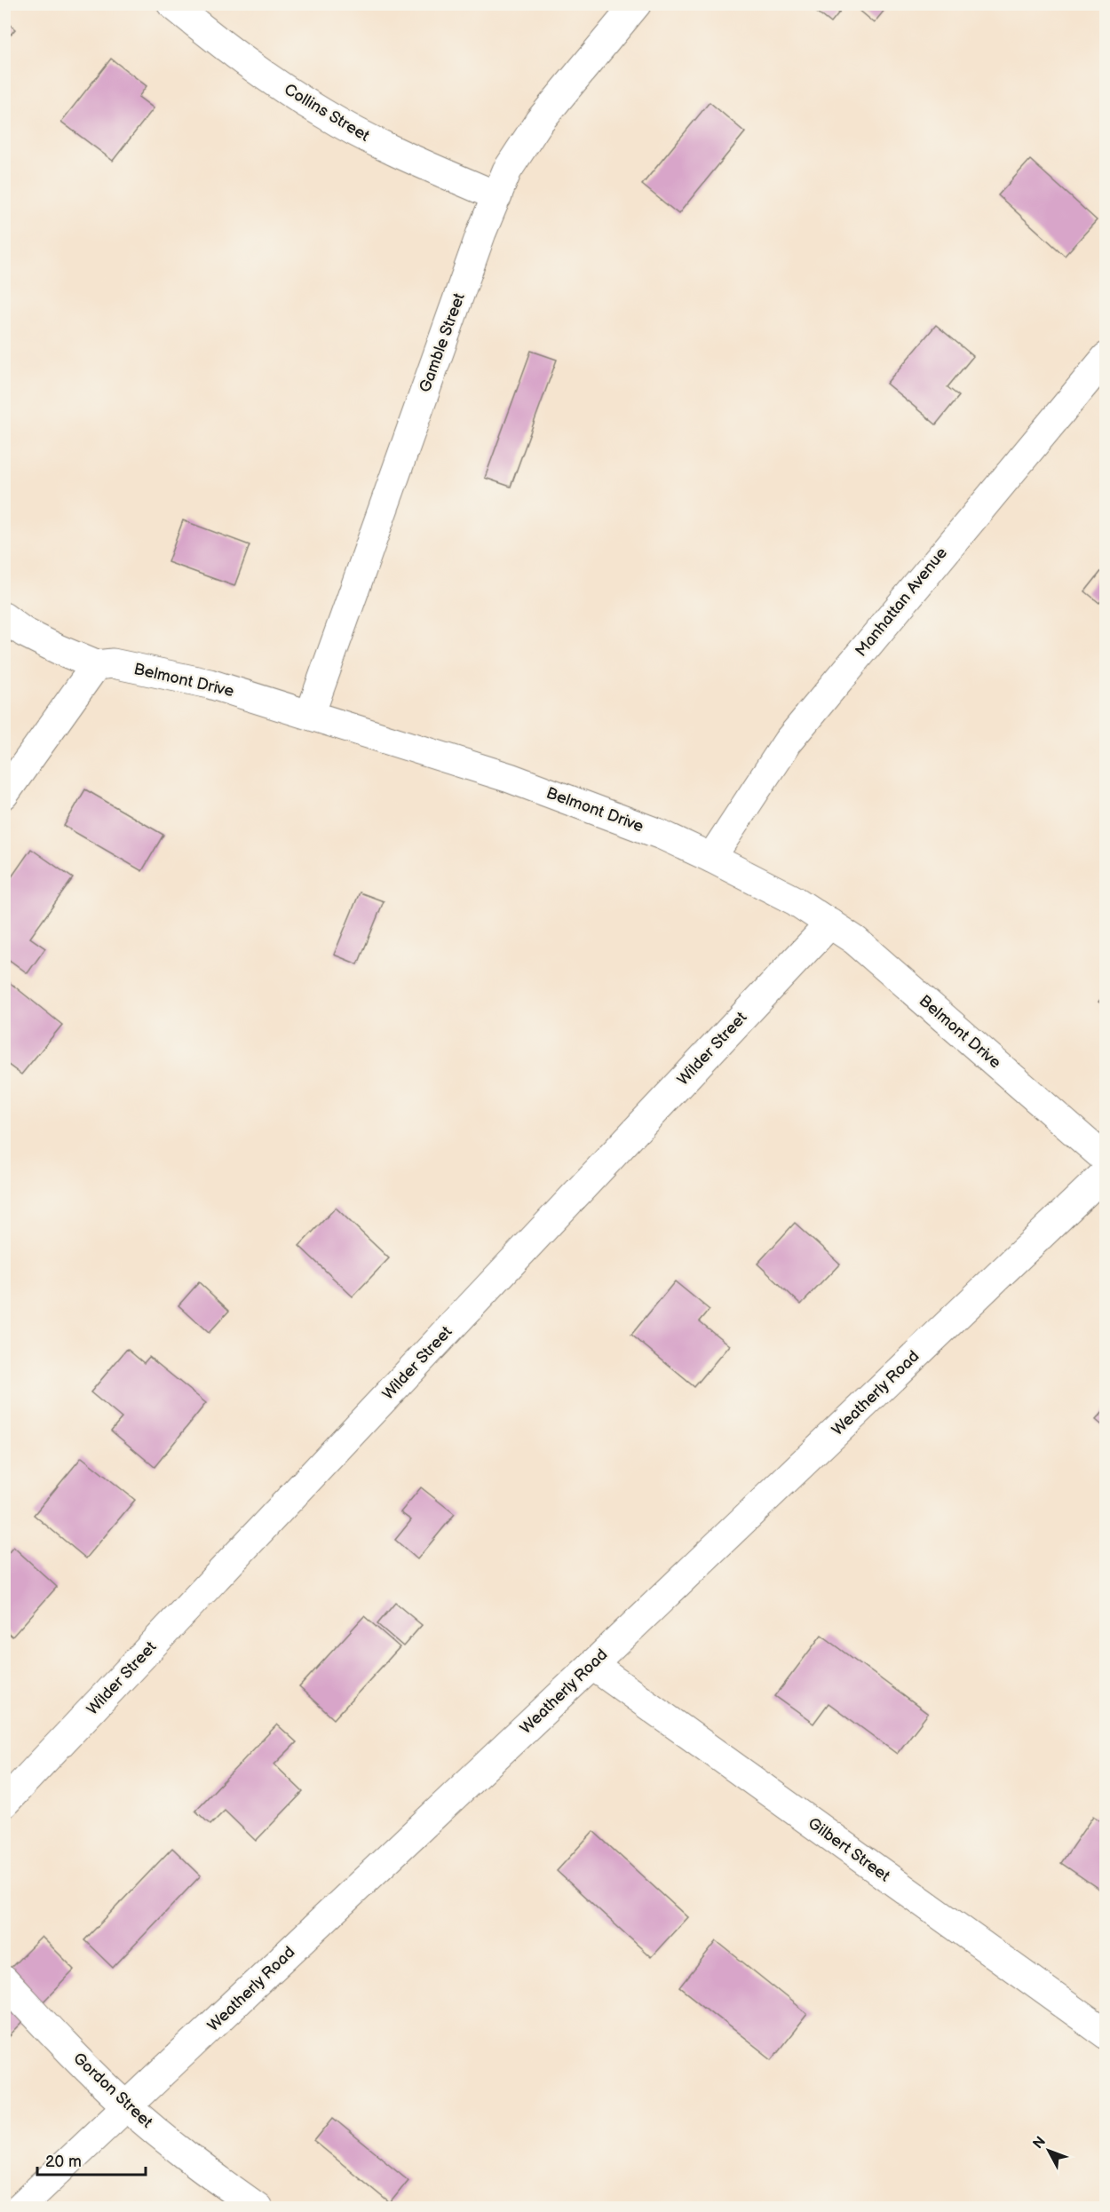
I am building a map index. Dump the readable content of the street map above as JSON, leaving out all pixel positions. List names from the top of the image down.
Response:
{
  "streets": {
    "street": [
      "Collins Street",
      "Gamble Street",
      "Manhattan Avenue",
      "Belmont Drive",
      "Wilder Street",
      "Weatherly Road",
      "Gilbert Street",
      "Gordon Street"
    ]
  },
  "crossings": [
    ["Collins Street", "Gamble Street"],
    ["Gamble Street", "Belmont Drive"],
    ["Manhattan Avenue", "Belmont Drive"],
    ["Belmont Drive", "Wilder Street"],
    ["Weatherly Road", "Gilbert Street"],
    ["Weatherly Road", "Gordon Street"]
  ],
  "scale_bar": "20 m",
  "north": "top left"
}
